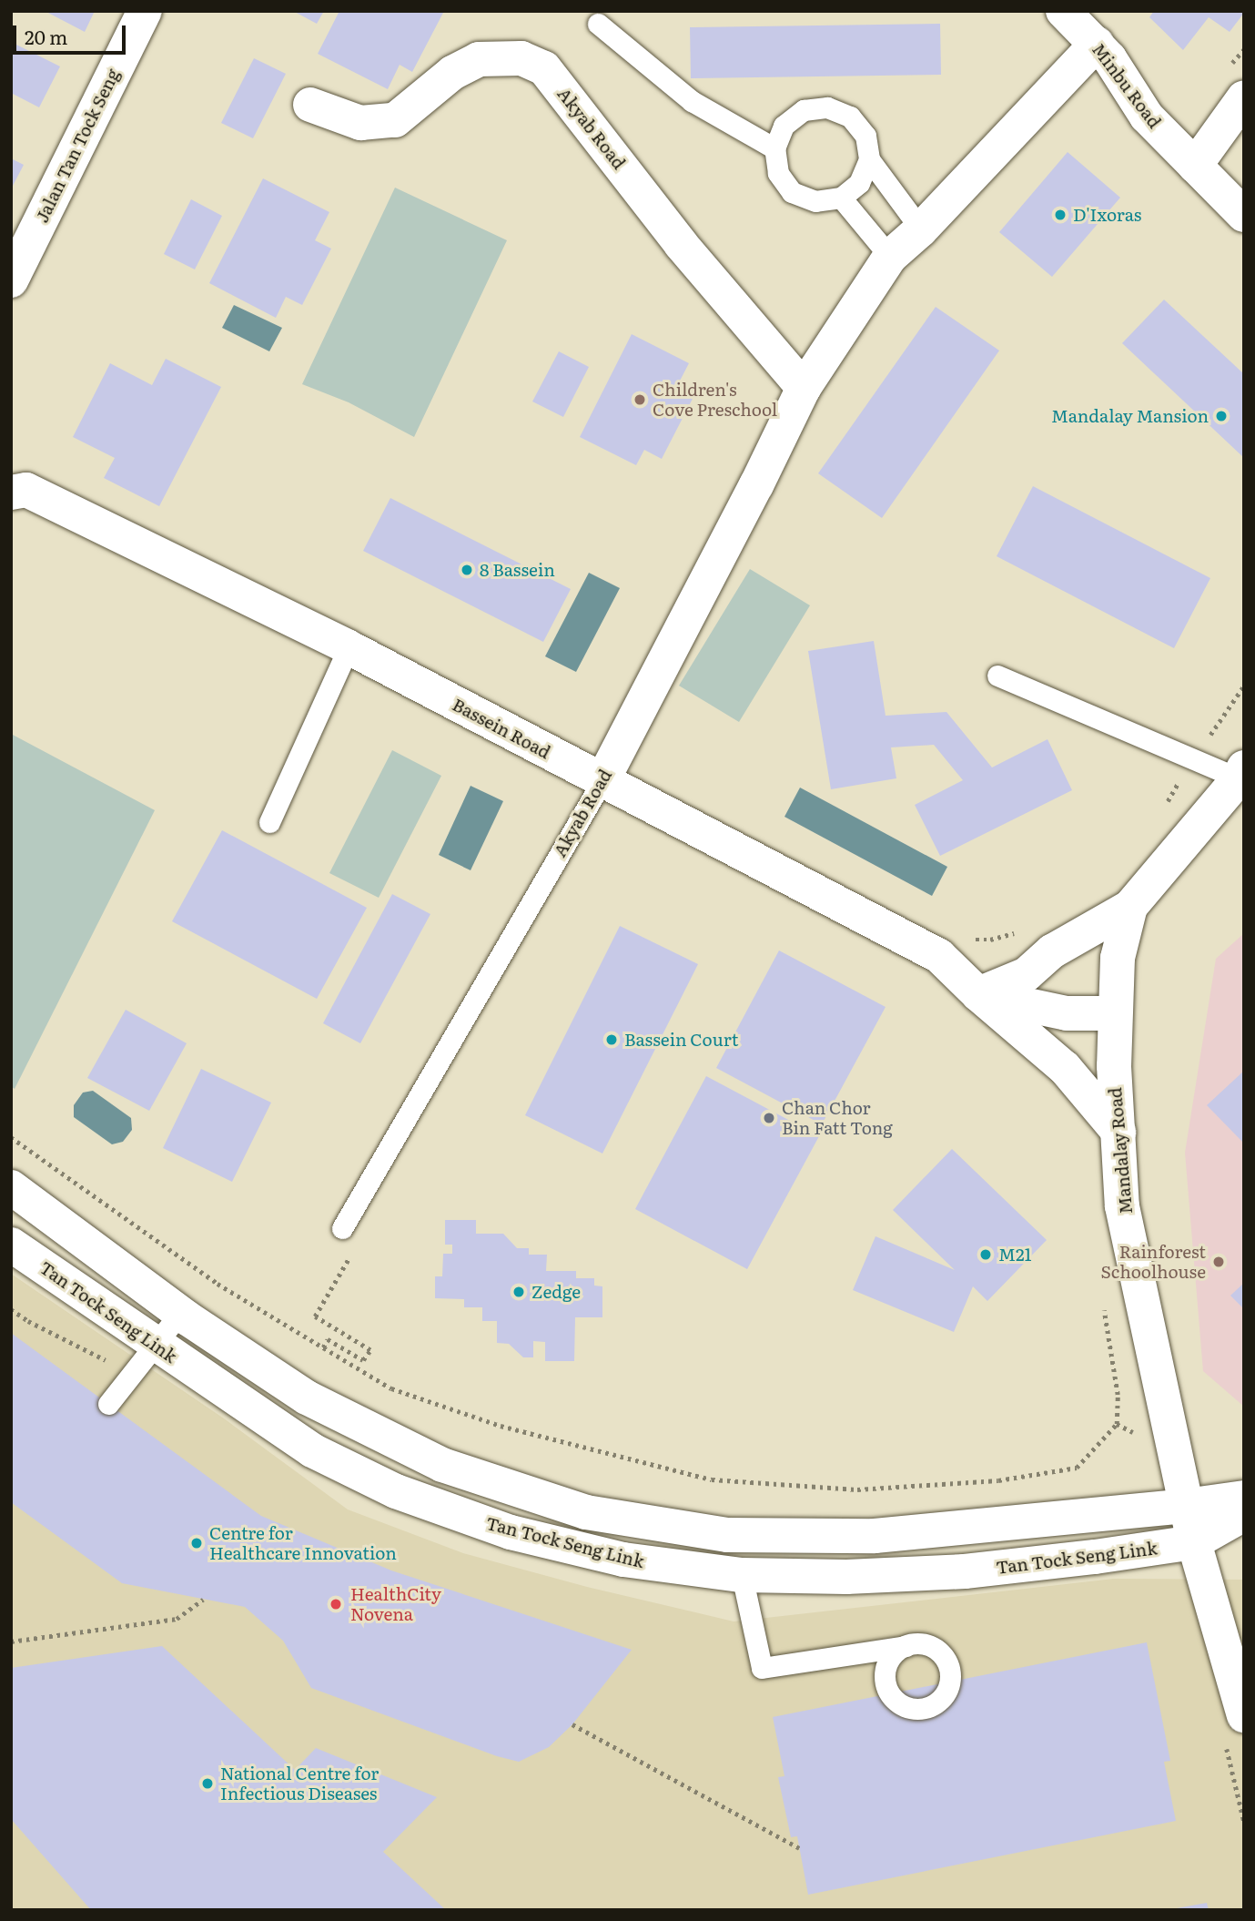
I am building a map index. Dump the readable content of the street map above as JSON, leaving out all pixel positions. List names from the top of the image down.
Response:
{
  "streets": {
    "street": [
      "Minbu Road",
      "Akyab Road",
      "Jalan Tan Tock Seng",
      "Bassein Road",
      "Mandalay Road",
      "Tan Tock Seng Link"
    ]
  },
  "crossings": [
    ["Minbu Road", "Akyab Road"],
    ["Akyab Road", "Bassein Road"],
    ["Bassein Road", "Mandalay Road"],
    ["Mandalay Road", "Tan Tock Seng Link"]
  ],
  "places": [
    "D'Ixoras",
    "Children's Cove Preschool",
    "Mandalay Mansion",
    "8 Bassein",
    "Bassein Court",
    "Chan Chor Bin Fatt Tong",
    "M21",
    "Rainforest Schoolhouse",
    "Zedge",
    "Centre for Healthcare Innovation",
    "HealthCity Novena",
    "National Centre for Infectious Diseases"
  ],
  "scale_bar": "20 m"
}
